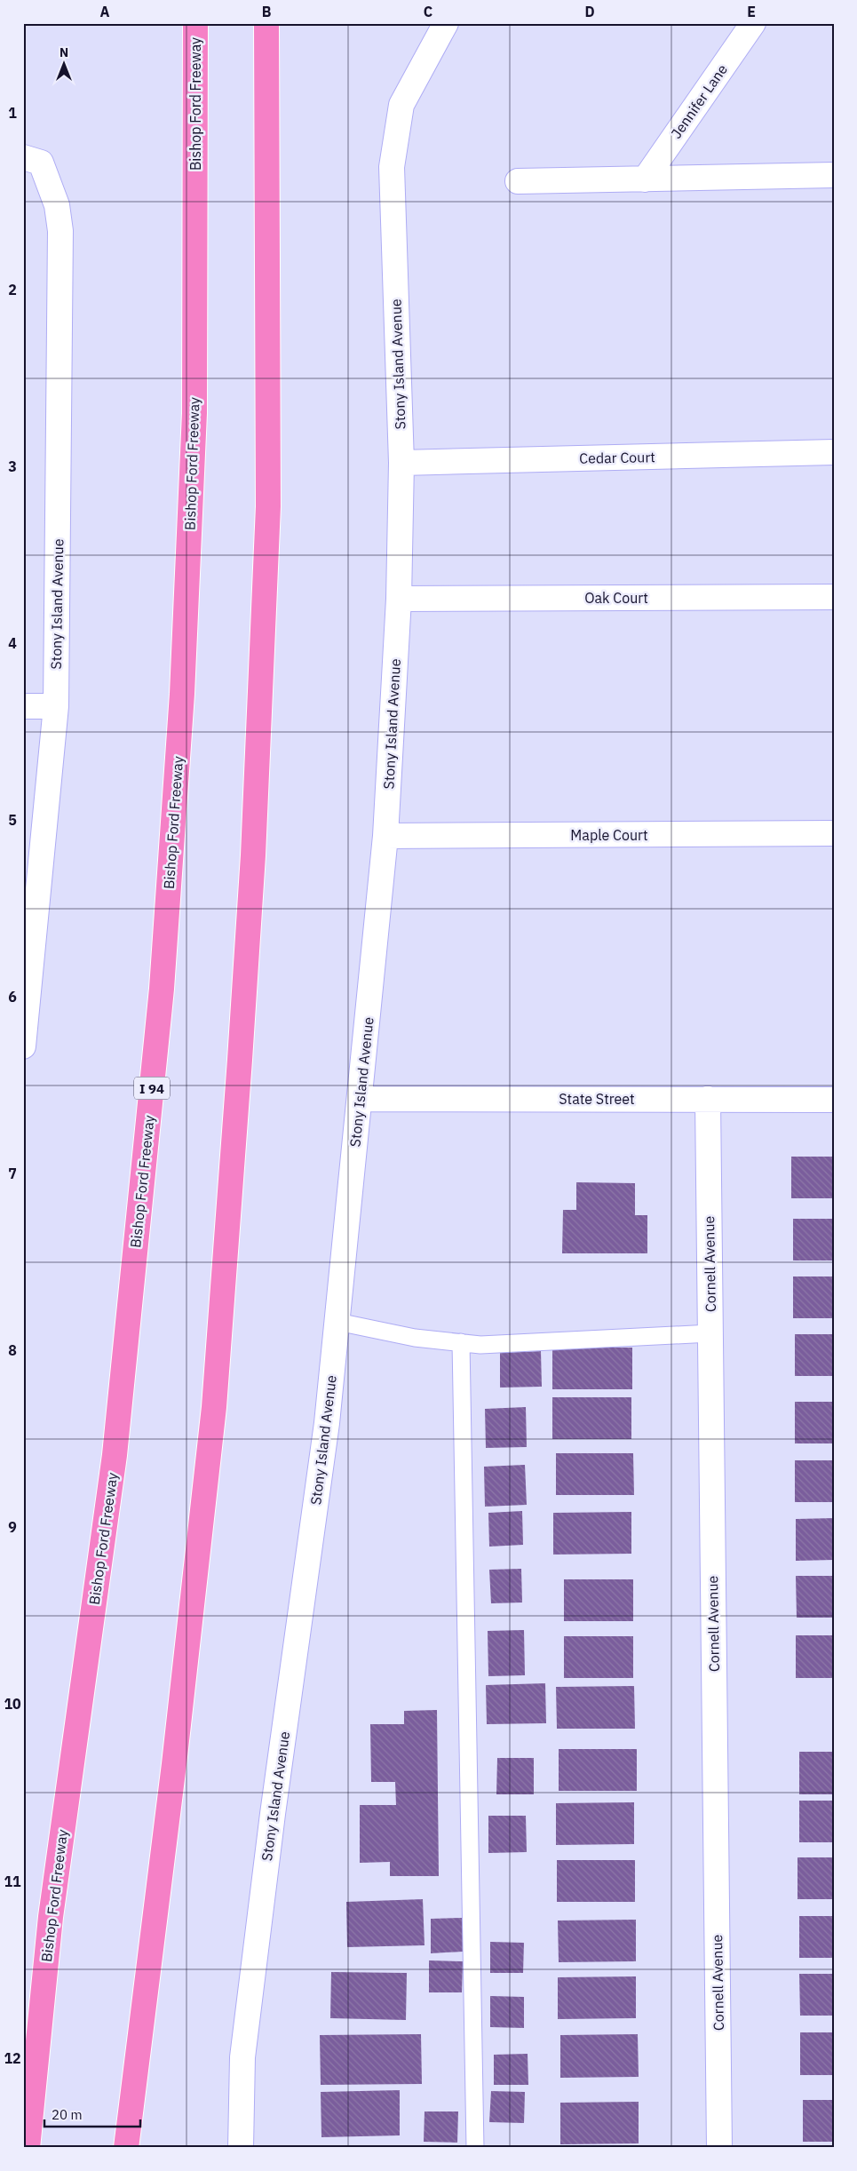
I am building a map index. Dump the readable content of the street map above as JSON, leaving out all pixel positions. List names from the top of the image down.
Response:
{
  "streets": {
    "highway": ["Bishop Ford Freeway", "I 94"],
    "street": [
      "Jennifer Lane",
      "Stony Island Avenue",
      "Cedar Court",
      "Oak Court",
      "Maple Court",
      "State Street",
      "Cornell Avenue"
    ]
  },
  "crossings": [
    ["Stony Island Avenue", "Cedar Court"],
    ["Stony Island Avenue", "Oak Court"],
    ["Stony Island Avenue", "Maple Court"],
    ["Stony Island Avenue", "State Street"],
    ["State Street", "Cornell Avenue"]
  ],
  "scale_bar": "20 m",
  "north": "top",
  "grid": {
    "columns": [
      "A",
      "B",
      "C",
      "D",
      "E"
    ],
    "rows": [
      "1",
      "2",
      "3",
      "4",
      "5",
      "6",
      "7",
      "8",
      "9",
      "10",
      "11",
      "12"
    ]
  }
}
